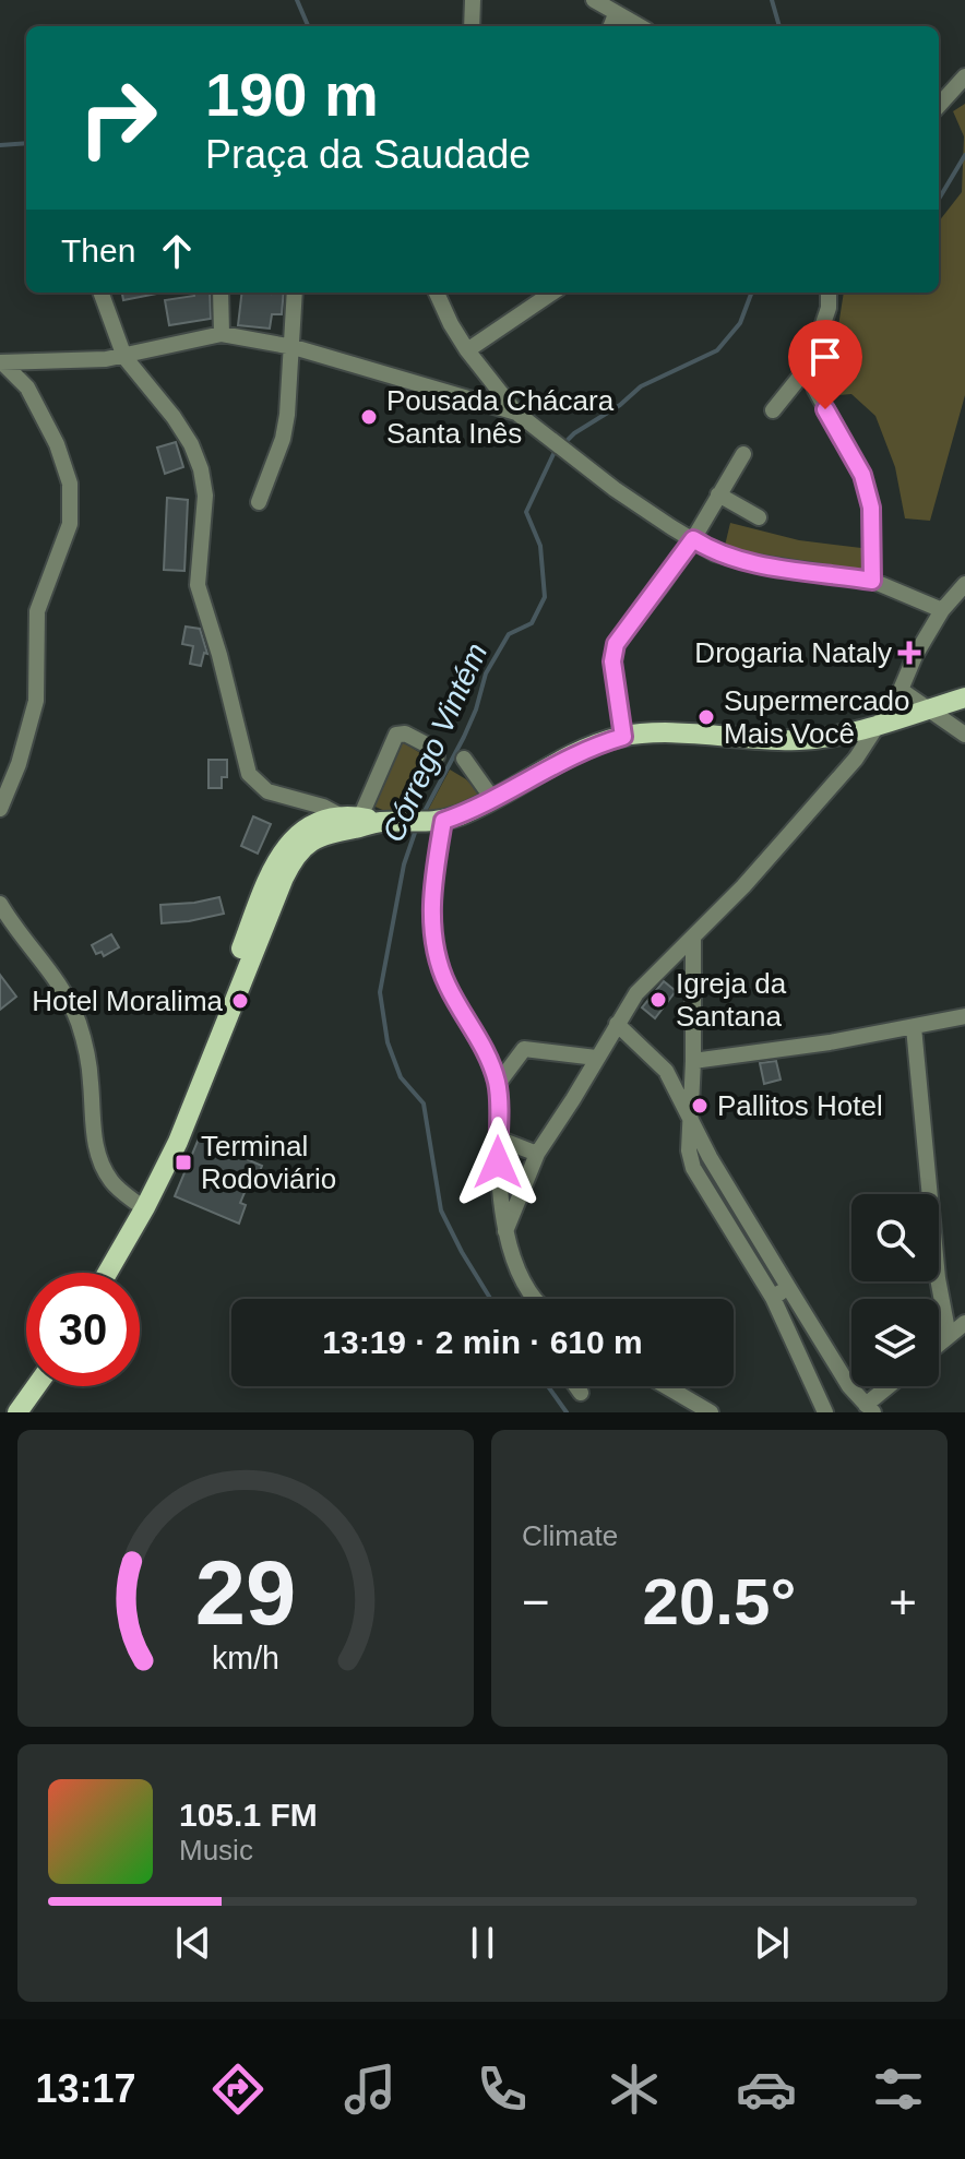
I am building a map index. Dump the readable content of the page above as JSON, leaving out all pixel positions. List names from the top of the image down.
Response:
{
  "water": ["Córrego Vintém"],
  "places": {
    "other": [
      "Pousada Chácara Santa Inês",
      "Supermercado Mais Você",
      "Igreja da Santana",
      "Hotel Moralima",
      "Pallitos Hotel"
    ],
    "health": ["Drogaria Nataly"],
    "transit": ["Terminal Rodoviário"]
  },
  "page": {
    "turn": ["190 m", "Praça da Saudade"],
    "then": "Then",
    "limit": "30",
    "trip": "13:19 · 2 min · 610 m",
    "tile": "Climate",
    "heat": ["−", "20.5°", "+"],
    "song": ["105.1 FM", "Music"],
    "tabs": "13:17",
    "gauge": ["29", "km/h"]
  }
}
